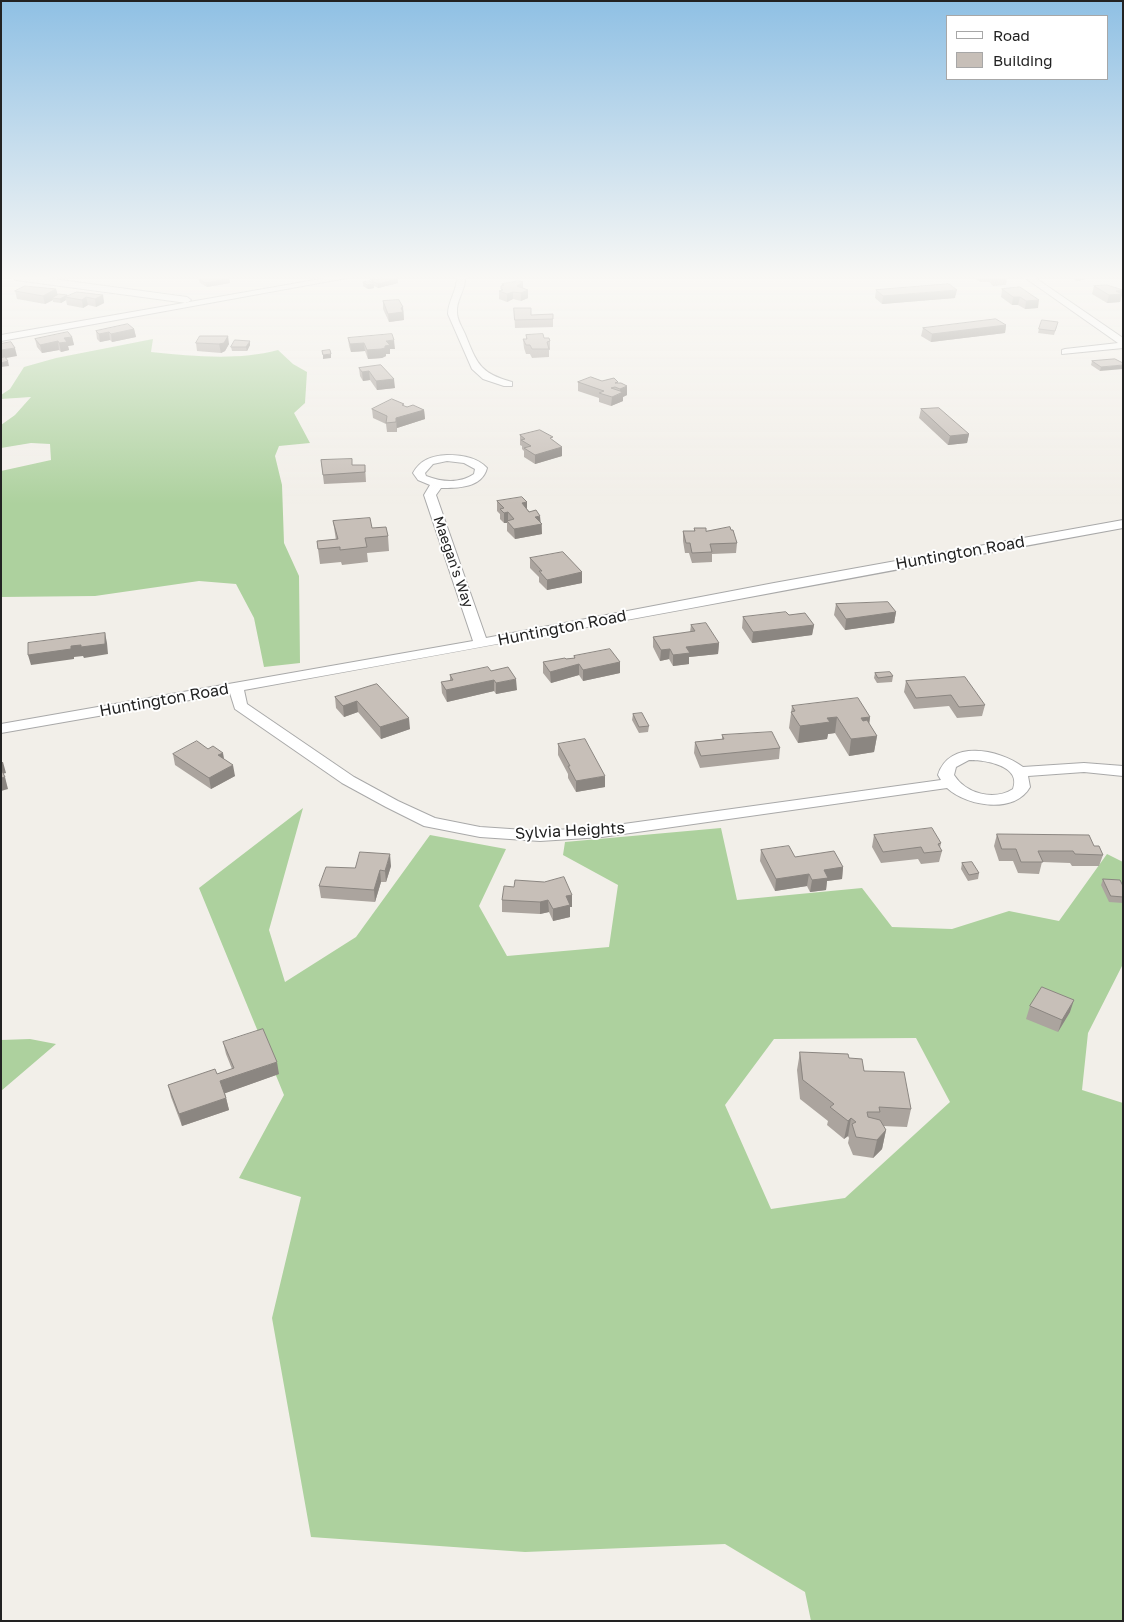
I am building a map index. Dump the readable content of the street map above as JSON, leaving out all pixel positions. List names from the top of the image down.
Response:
{
  "streets": {
    "street": ["Huntington Road", "Maegan's Way", "Sylvia Heights"]
  },
  "crossings": [
    ["Huntington Road", "Maegan's Way"],
    ["Huntington Road", "Sylvia Heights"]
  ],
  "legend": ["Road", "Building"]
}
